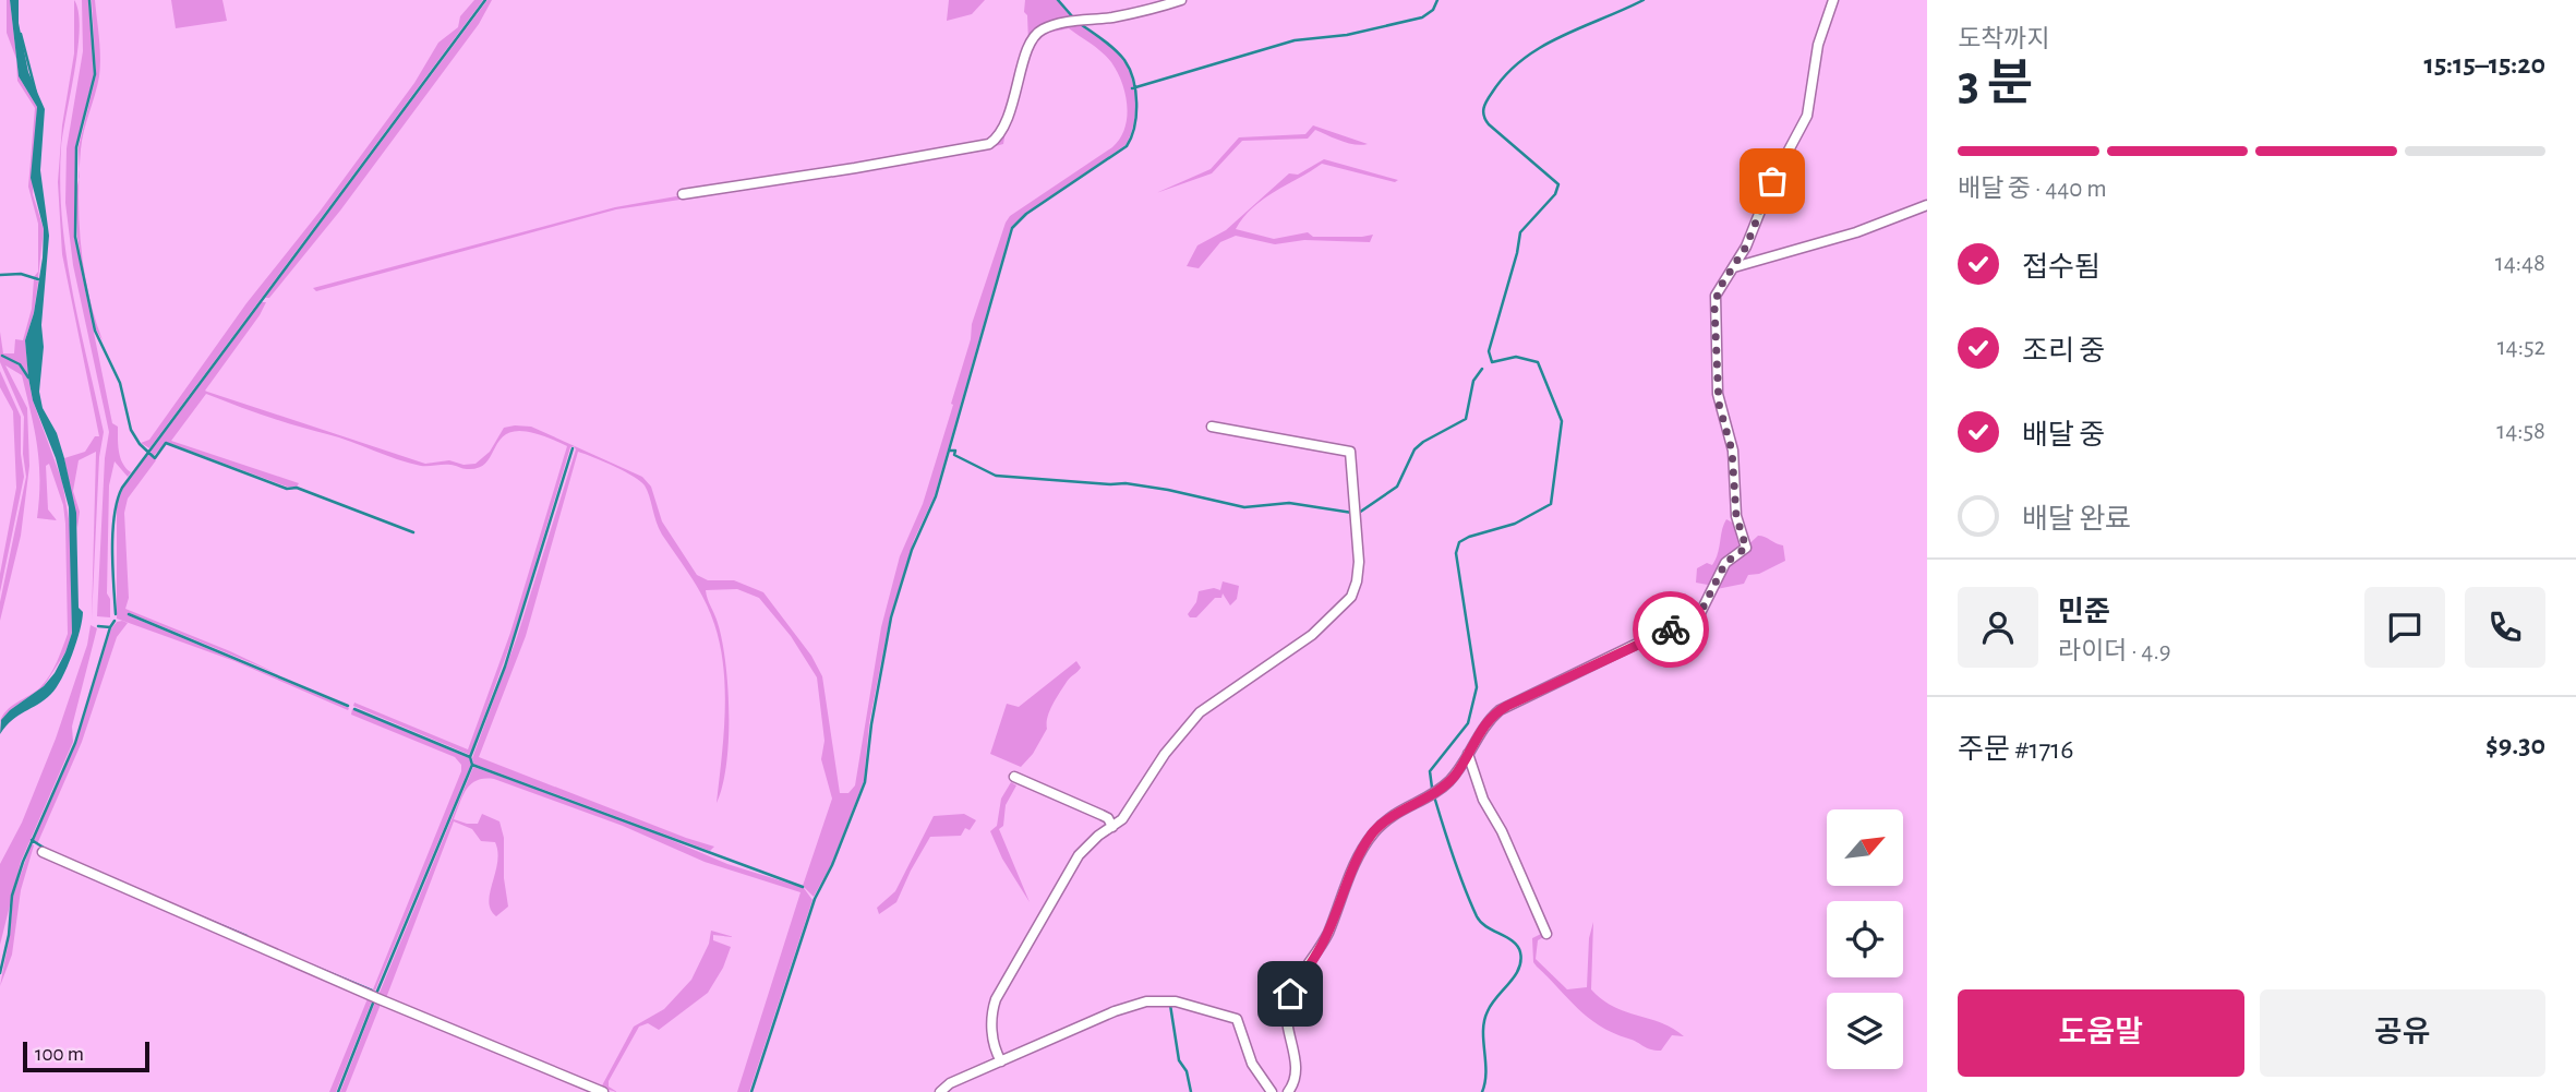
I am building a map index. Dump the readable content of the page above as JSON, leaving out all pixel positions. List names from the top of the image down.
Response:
{
  "scale_bar": "100 m",
  "north": "top right",
  "page": {
    "heading": ["3 분", "도착까지", "15:15–15:20"],
    "panel": [
      "민준",
      "라이더 · 4.9",
      "주문 #1716",
      "$9.30"
    ],
    "bar": "배달 중 · 440 m",
    "list": [
      ["접수됨", "14:48"],
      ["조리 중", "14:52"],
      ["배달 중", "14:58"],
      "배달 완료"
    ],
    "buttons": ["도움말", "공유"],
    "scale": "100 m"
  }
}
